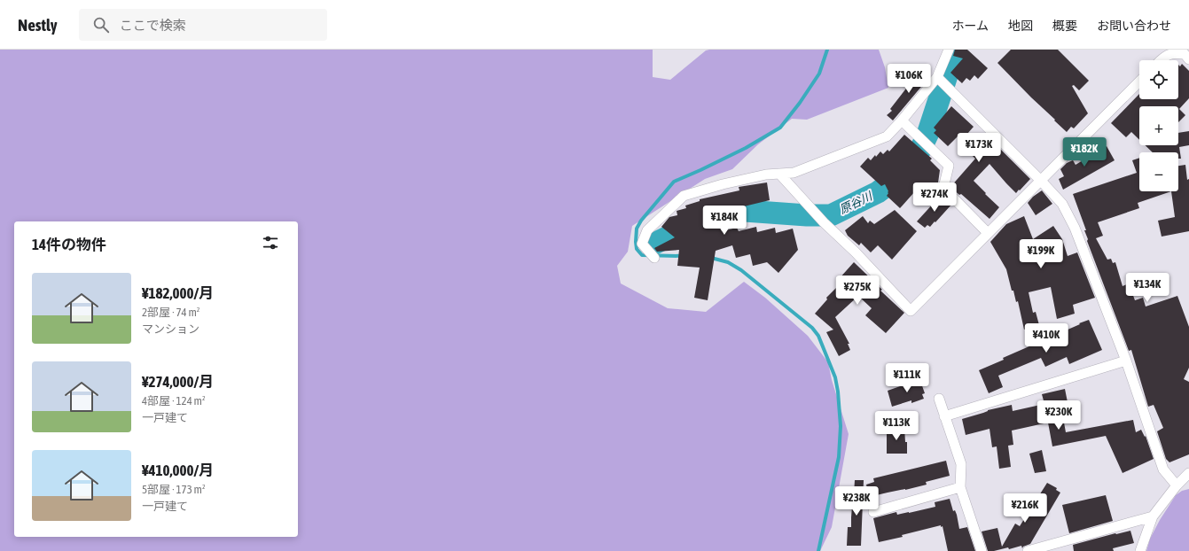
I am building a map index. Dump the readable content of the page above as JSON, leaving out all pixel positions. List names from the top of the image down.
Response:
{
  "water": ["原谷川"],
  "page": {
    "header": "Nestly",
    "search": "ここで検索",
    "nav": [
      "ホーム",
      "地図",
      "概要",
      "お問い合わせ"
    ],
    "map_buttons": ["+", "−"],
    "price": [
      "¥106K",
      "¥173K",
      "¥182K",
      "¥274K",
      "¥184K",
      "¥199K",
      "¥134K",
      "¥275K",
      "¥410K",
      "¥111K",
      "¥230K",
      "¥113K",
      "¥238K",
      "¥216K"
    ],
    "heading": "14件の物件",
    "list": [
      {
        "name": "¥182,000/月",
        "note": "2部屋 · 74 m² · マンション"
      },
      {
        "name": "¥274,000/月",
        "note": "4部屋 · 124 m² · 一戸建て"
      },
      {
        "name": "¥410,000/月",
        "note": "5部屋 · 173 m² · 一戸建て"
      }
    ]
  }
}
